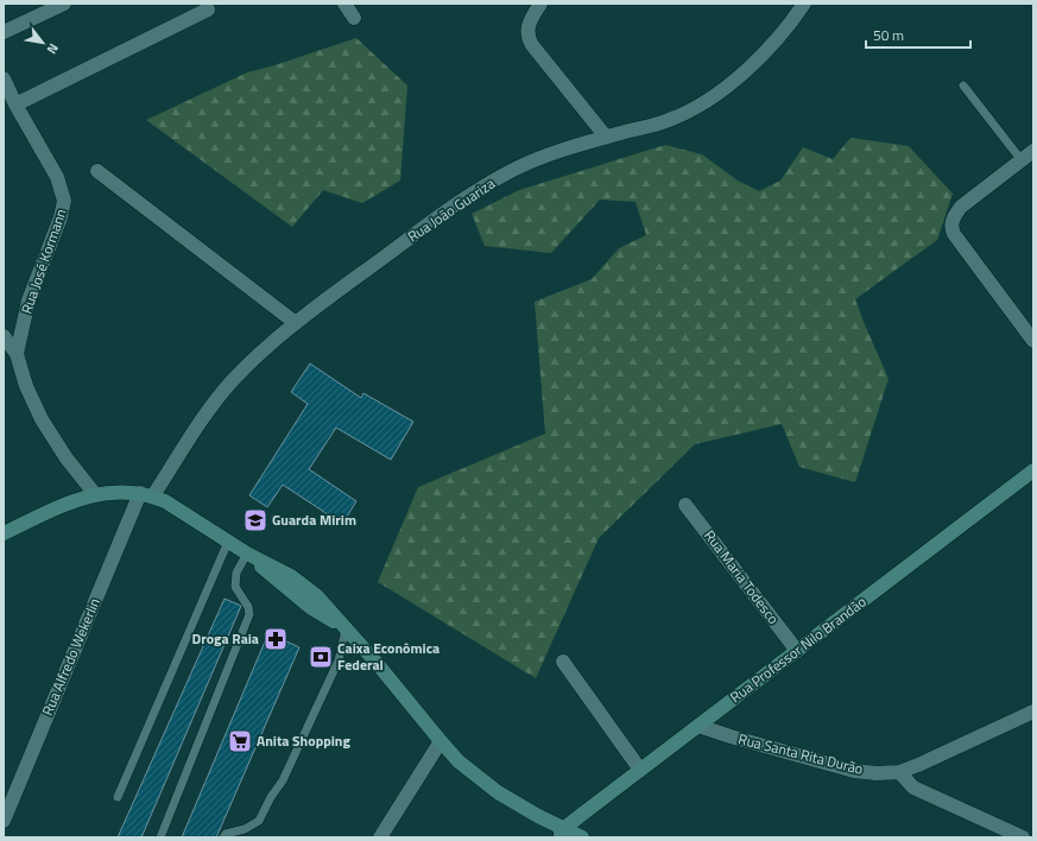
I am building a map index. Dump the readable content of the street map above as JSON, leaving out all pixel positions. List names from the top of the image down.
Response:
{
  "streets": {
    "main road": ["Rua Professor Nilo Brandão"],
    "street": [
      "Rua João Guariza",
      "Rua José Kormann",
      "Rua Maria Todesco",
      "Rua Alfredo Wekerlin",
      "Rua Santa Rita Durão"
    ]
  },
  "crossings": [
    ["Rua João Guariza", "Rua Alfredo Wekerlin"],
    ["Rua Maria Todesco", "Rua Professor Nilo Brandão"],
    ["Rua Professor Nilo Brandão", "Rua Santa Rita Durão"]
  ],
  "places": {
    "school or university": ["Guarda Mirim"],
    "pharmacy": ["Droga Raia"],
    "bank": ["Caixa Econômica Federal"],
    "supermarket": ["Anita Shopping"]
  },
  "scale_bar": "50 m",
  "north": "bottom right"
}
